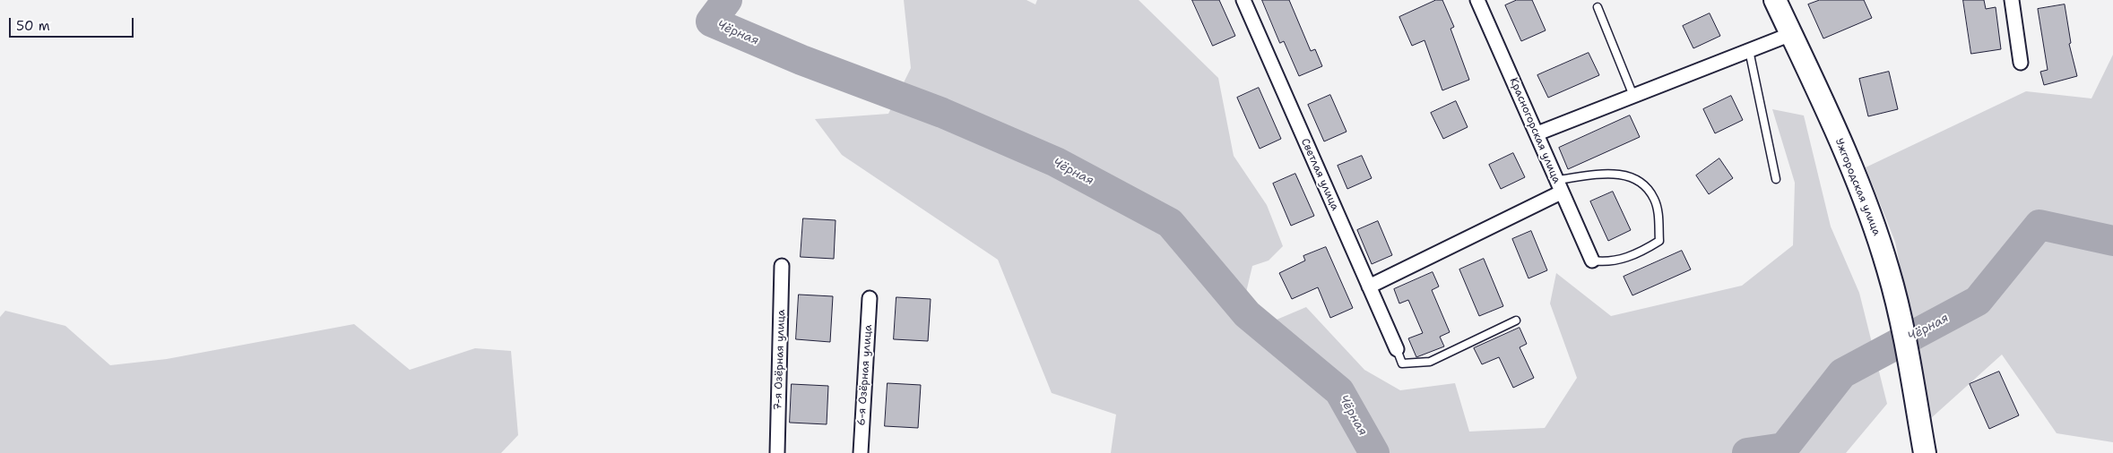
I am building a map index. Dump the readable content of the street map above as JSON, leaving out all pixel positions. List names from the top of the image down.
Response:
{
  "streets": {
    "main road": ["Ужгородская улица"],
    "street": [
      "Красногорская улица",
      "Светлая улица",
      "7-я Озёрная улица",
      "6-я Озёрная улица"
    ]
  },
  "water": ["Чёрная"],
  "scale_bar": "50 m"
}
